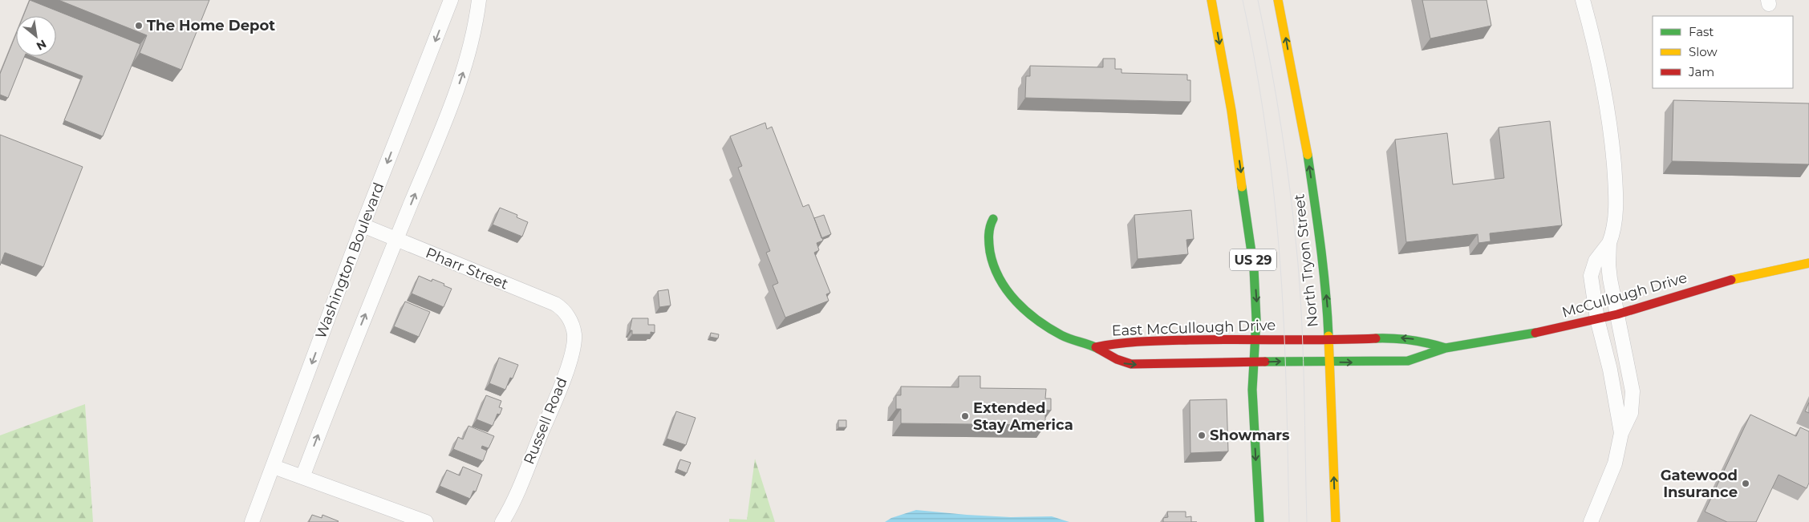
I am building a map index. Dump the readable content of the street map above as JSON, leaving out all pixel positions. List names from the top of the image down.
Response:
{
  "streets": {
    "street": [
      "US 29",
      "Washington Boulevard",
      "North Tryon Street",
      "Pharr Street",
      "McCullough Drive",
      "East McCullough Drive",
      "Russell Road"
    ]
  },
  "crossings": [
    ["US 29", "East McCullough Drive"],
    ["Washington Boulevard", "Pharr Street"],
    ["North Tryon Street", "McCullough Drive"],
    ["Pharr Street", "Russell Road"],
    ["McCullough Drive", "East McCullough Drive"]
  ],
  "places": [
    "The Home Depot",
    "Extended Stay America",
    "Showmars",
    "Gatewood Insurance"
  ],
  "legend": ["Fast", "Slow", "Jam"],
  "north": "bottom right"
}
